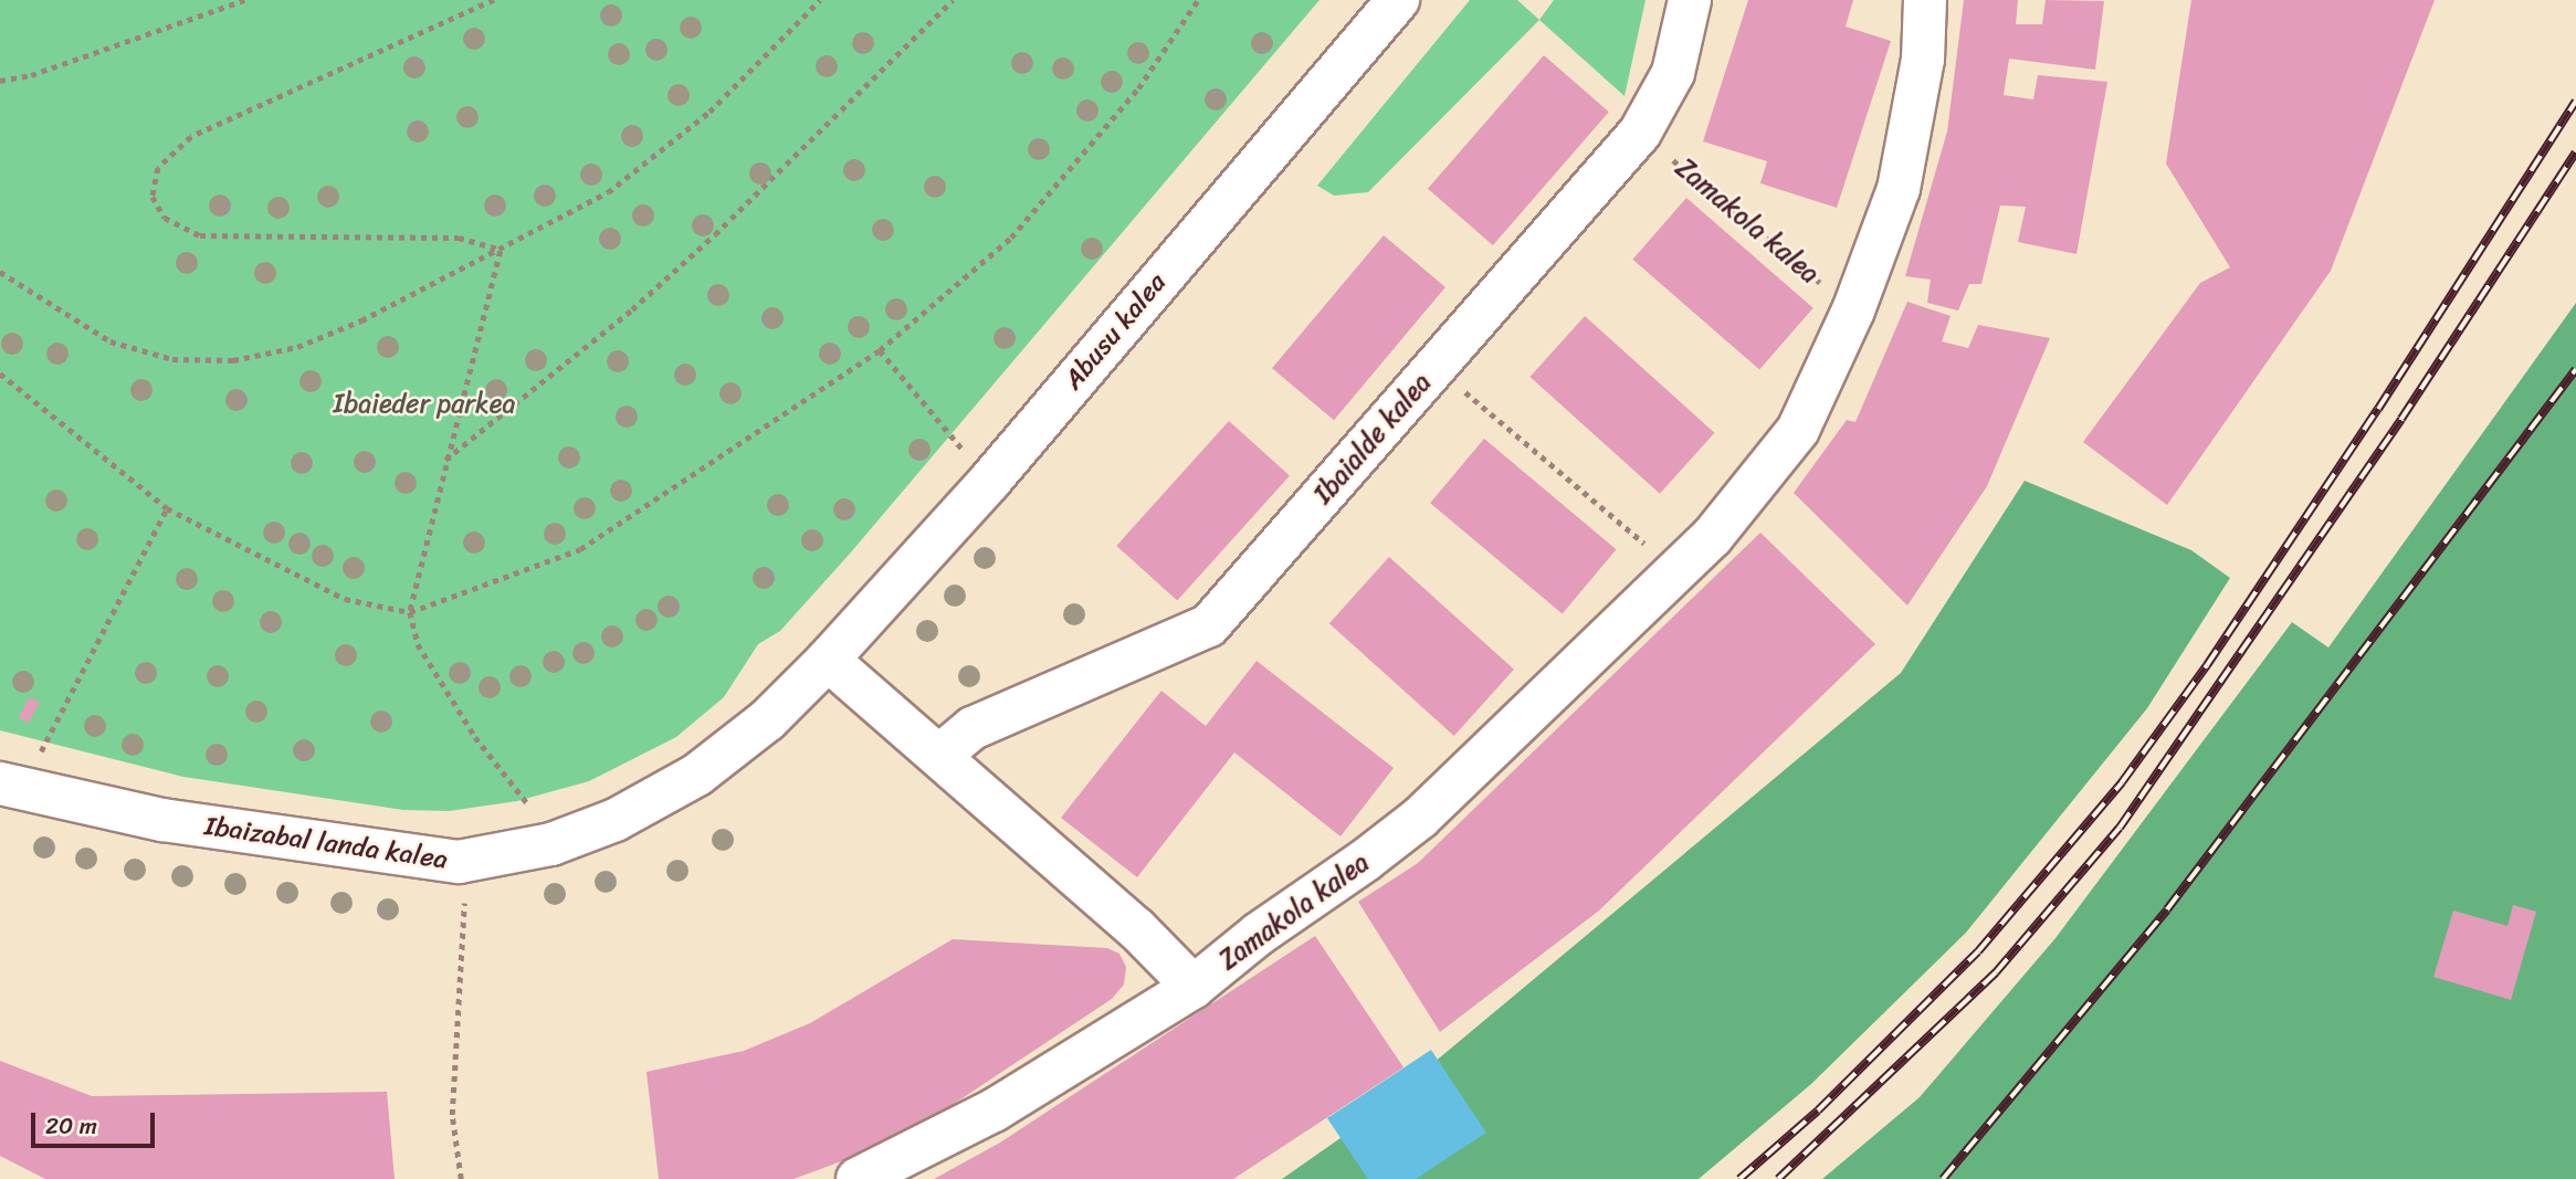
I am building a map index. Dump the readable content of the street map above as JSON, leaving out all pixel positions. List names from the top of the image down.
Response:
{
  "streets": {
    "street": [
      "Zamakola kalea",
      "Abusu kalea",
      "Ibaialde kalea",
      "Ibaizabal landa kalea"
    ]
  },
  "crossings": [
    ["Zamakola kalea", "Ibaialde kalea"],
    ["Abusu kalea", "Ibaizabal landa kalea"]
  ],
  "parks": ["Ibaieder parkea"],
  "scale_bar": "20 m"
}
